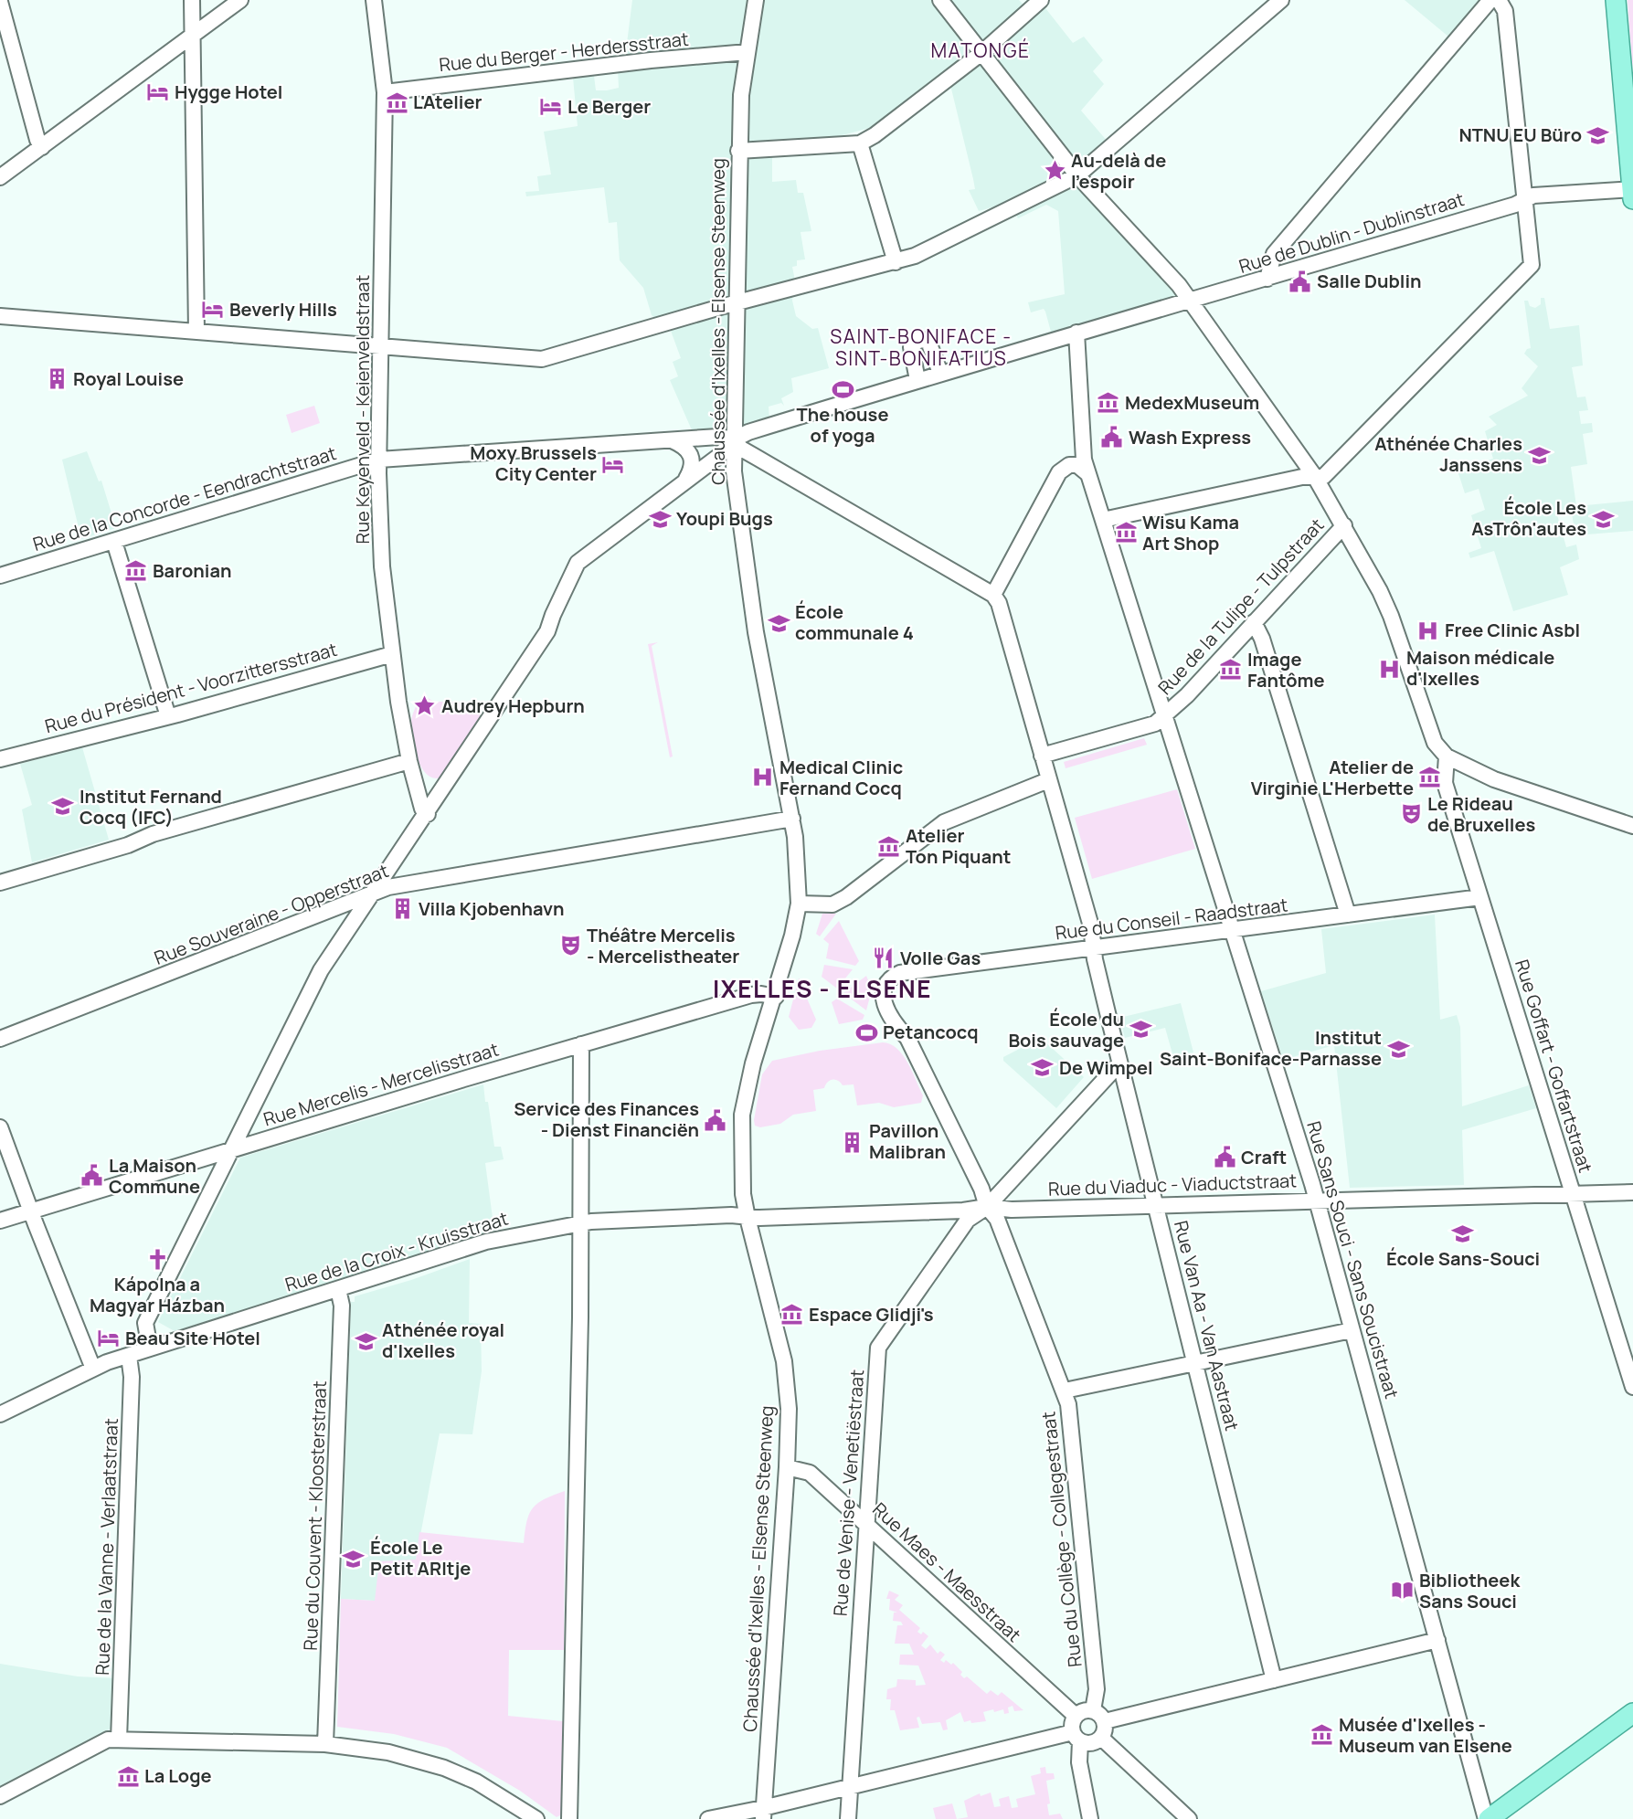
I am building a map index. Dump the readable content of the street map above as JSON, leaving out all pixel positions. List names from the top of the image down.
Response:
{
  "streets": {
    "street": [
      "Rue du Berger - Herdersstraat",
      "Rue de Dublin - Dublinstraat",
      "Chaussée d'Ixelles - Elsense Steenweg",
      "Rue Keyenveld - Keienveldstraat",
      "Rue de la Concorde - Eendrachtstraat",
      "Rue de la Tulipe - Tulpstraat",
      "Rue du Président - Voorzittersstraat",
      "Rue Souveraine - Opperstraat",
      "Rue du Conseil - Raadstraat",
      "Rue Goffart - Goffartstraat",
      "Rue Mercelis - Mercelisstraat",
      "Rue du Viaduc - Viaductstraat",
      "Rue de la Croix - Kruisstraat",
      "Rue Sans Souci - Sans Soucistraat",
      "Rue Van Aa - Van Aastraat",
      "Rue de Venise - Venetiëstraat",
      "Rue du Couvent - Kloosterstraat",
      "Rue du Collège - Collegestraat",
      "Rue de la Vanne - Verlaatstraat",
      "Rue Maes - Maesstraat"
    ]
  },
  "crossings": [
    ["Rue du Berger - Herdersstraat", "Chaussée d'Ixelles - Elsense Steenweg"],
    ["Rue du Berger - Herdersstraat", "Rue Keyenveld - Keienveldstraat"],
    ["Rue de Dublin - Dublinstraat", "Chaussée d'Ixelles - Elsense Steenweg"],
    ["Rue de Dublin - Dublinstraat", "Rue de la Concorde - Eendrachtstraat"],
    ["Rue de Dublin - Dublinstraat", "Rue Sans Souci - Sans Soucistraat"],
    ["Chaussée d'Ixelles - Elsense Steenweg", "Rue de la Concorde - Eendrachtstraat"],
    ["Chaussée d'Ixelles - Elsense Steenweg", "Rue Souveraine - Opperstraat"],
    ["Chaussée d'Ixelles - Elsense Steenweg", "Rue Mercelis - Mercelisstraat"],
    ["Chaussée d'Ixelles - Elsense Steenweg", "Rue du Viaduc - Viaductstraat"],
    ["Chaussée d'Ixelles - Elsense Steenweg", "Rue de la Croix - Kruisstraat"],
    ["Chaussée d'Ixelles - Elsense Steenweg", "Rue Maes - Maesstraat"],
    ["Rue Keyenveld - Keienveldstraat", "Rue de la Concorde - Eendrachtstraat"],
    ["Rue Keyenveld - Keienveldstraat", "Rue du Président - Voorzittersstraat"],
    ["Rue de la Tulipe - Tulpstraat", "Rue Sans Souci - Sans Soucistraat"],
    ["Rue de la Tulipe - Tulpstraat", "Rue Van Aa - Van Aastraat"],
    ["Rue du Conseil - Raadstraat", "Rue Goffart - Goffartstraat"],
    ["Rue du Conseil - Raadstraat", "Rue Sans Souci - Sans Soucistraat"],
    ["Rue du Conseil - Raadstraat", "Rue Van Aa - Van Aastraat"],
    ["Rue du Conseil - Raadstraat", "Rue du Collège - Collegestraat"],
    ["Rue Goffart - Goffartstraat", "Rue du Viaduc - Viaductstraat"],
    ["Rue du Viaduc - Viaductstraat", "Rue de la Croix - Kruisstraat"],
    ["Rue du Viaduc - Viaductstraat", "Rue Sans Souci - Sans Soucistraat"],
    ["Rue du Viaduc - Viaductstraat", "Rue Van Aa - Van Aastraat"],
    ["Rue du Viaduc - Viaductstraat", "Rue de Venise - Venetiëstraat"],
    ["Rue du Viaduc - Viaductstraat", "Rue du Collège - Collegestraat"],
    ["Rue de la Croix - Kruisstraat", "Rue du Couvent - Kloosterstraat"],
    ["Rue de la Croix - Kruisstraat", "Rue de la Vanne - Verlaatstraat"],
    ["Rue Van Aa - Van Aastraat", "Rue de Venise - Venetiëstraat"],
    ["Rue de Venise - Venetiëstraat", "Rue du Collège - Collegestraat"],
    ["Rue de Venise - Venetiëstraat", "Rue Maes - Maesstraat"],
    ["Rue du Collège - Collegestraat", "Rue Maes - Maesstraat"]
  ],
  "districts": ["MATONGÉ", "SAINT-BONIFACE - SINT-BONIFATIUS", "IXELLES - ELSENE"],
  "places": {
    "hotel": [
      "Hygge Hotel",
      "Le Berger",
      "Beverly Hills",
      "Moxy Brussels City Center",
      "Beau Site Hotel"
    ],
    "museum": [
      "L'Atelier",
      "MedexMuseum",
      "Wisu Kama Art Shop",
      "Baronian",
      "Image Fantôme",
      "Atelier de Virginie L'Herbette",
      "Atelier Ton Piquant",
      "Espace Glidji's",
      "Musée d'Ixelles - Museum van Elsene",
      "La Loge"
    ],
    "school or university": [
      "NTNU EU Büro",
      "Athénée Charles Janssens",
      "Youpi Bugs",
      "École Les AsTrôn'autes",
      "École communale 4",
      "Institut Fernand Cocq (IFC)",
      "École du Bois sauvage",
      "Institut Saint-Boniface-Parnasse",
      "De Wimpel",
      "École Sans-Souci",
      "Athénée royal d'Ixelles",
      "École Le Petit ARItje"
    ],
    "place": ["Au-delà de l'espoir", "Audrey Hepburn"],
    "public building": [
      "Salle Dublin",
      "Wash Express",
      "Service des Finances - Dienst Financiën",
      "Craft",
      "La Maison Commune"
    ],
    "building": ["Royal Louise", "Villa Kjobenhavn", "Pavillon Malibran"],
    "sports": ["The house of yoga", "Petancocq"],
    "hospital": ["Free Clinic Asbl", "Maison médicale d'Ixelles", "Medical Clinic Fernand Cocq"],
    "theatre": ["Le Rideau de Bruxelles", "Théâtre Mercelis - Mercelistheater"],
    "restaurant": ["Volle Gas"],
    "church": ["Kápolna a Magyar Házban"],
    "library": ["Bibliotheek Sans Souci"]
  }
}
